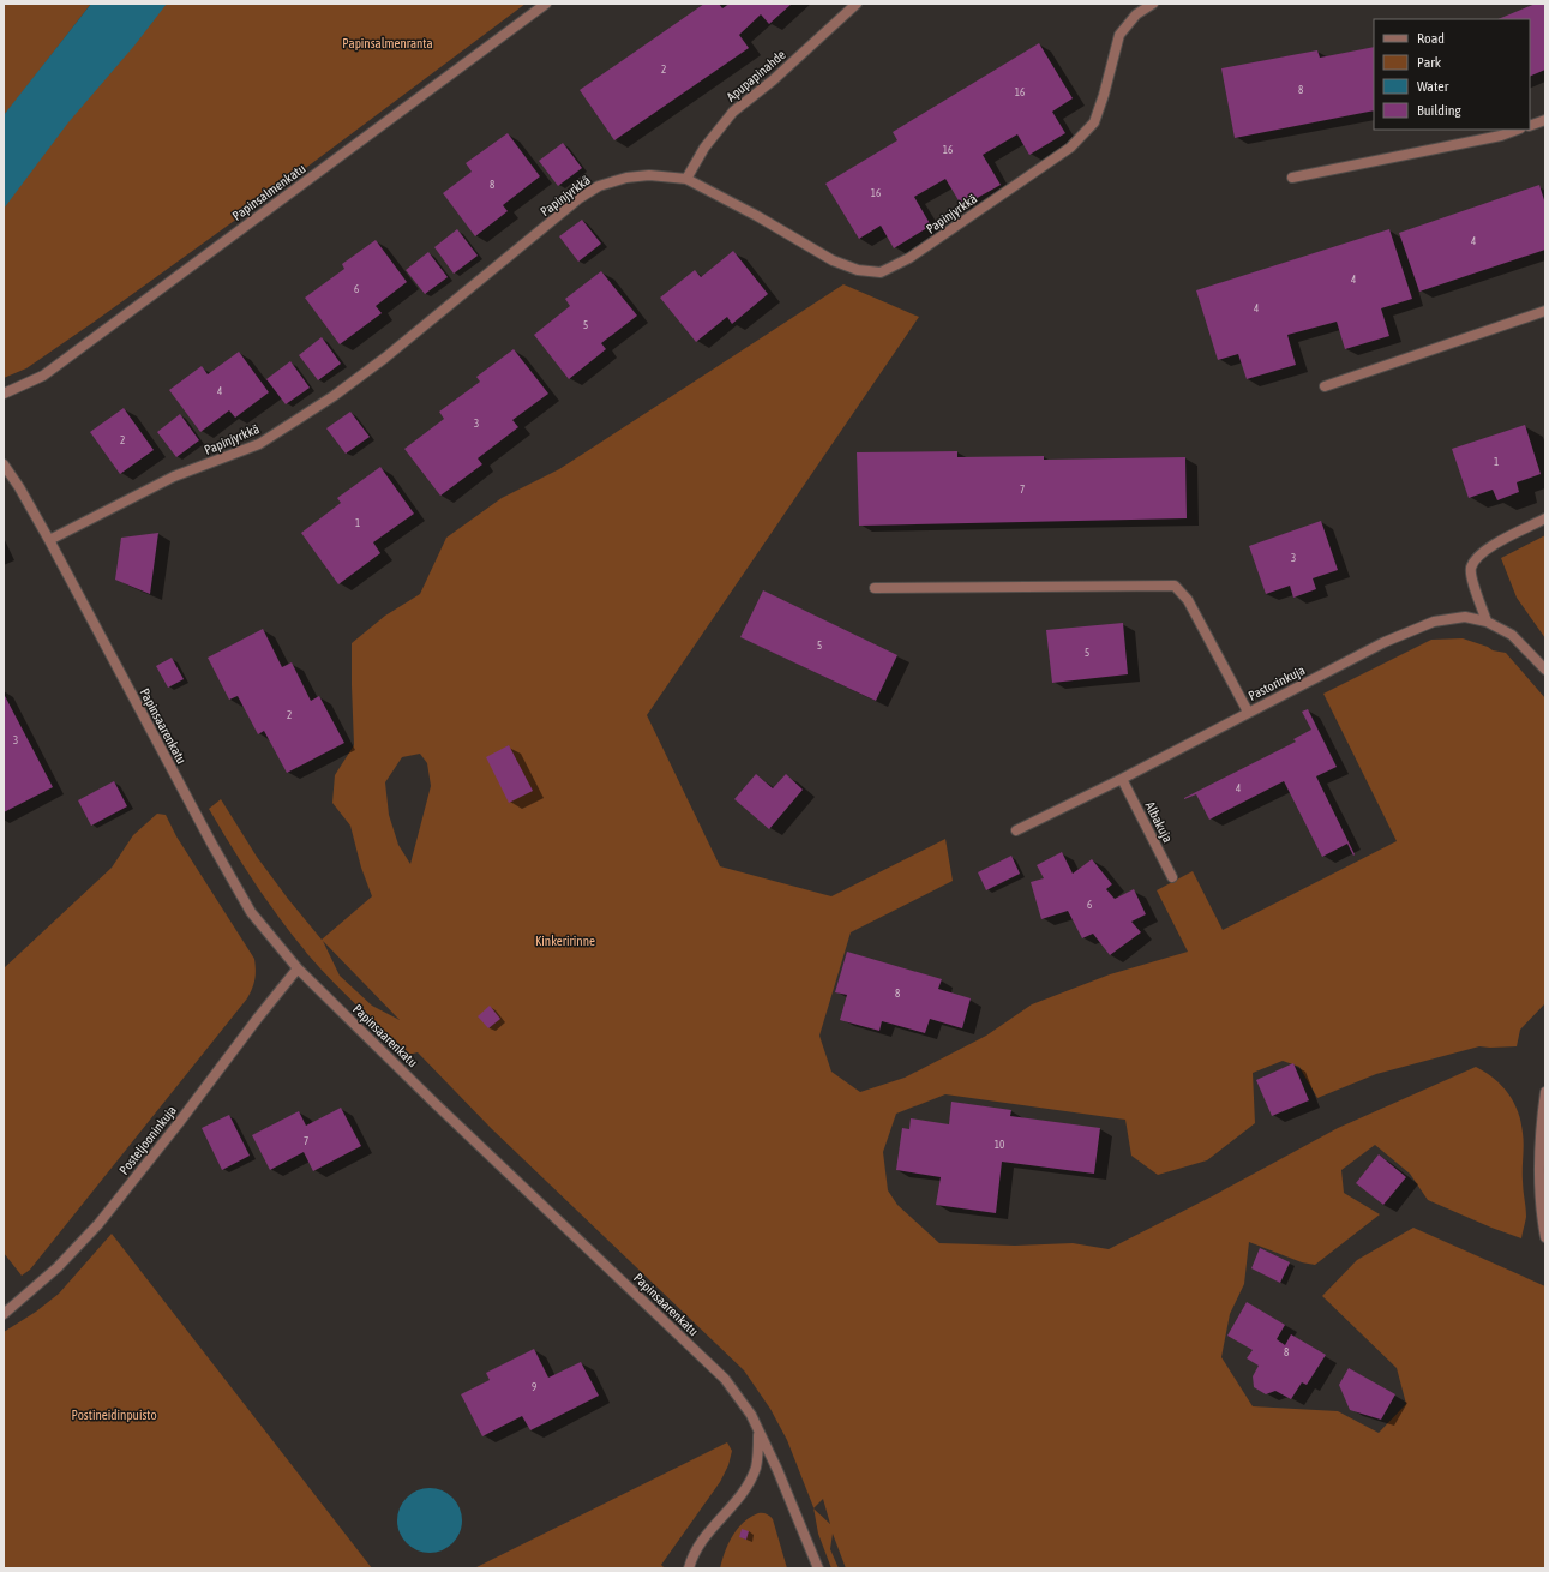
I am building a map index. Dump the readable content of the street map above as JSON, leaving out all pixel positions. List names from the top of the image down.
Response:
{
  "streets": {
    "street": [
      "Apupapinahde",
      "Papinsalmenkatu",
      "Papinjyrkkä",
      "Pastorinkuja",
      "Papinsaarenkatu",
      "Albakuja",
      "Posteljooninkuja"
    ]
  },
  "crossings": [
    ["Apupapinahde", "Papinjyrkkä"],
    ["Papinjyrkkä", "Papinsaarenkatu"],
    ["Pastorinkuja", "Albakuja"],
    ["Papinsaarenkatu", "Posteljooninkuja"]
  ],
  "parks": ["Papinsalmenranta", "Kinkeririnne", "Postineidinpuisto"],
  "house_numbers": [
    "2",
    "8",
    "16",
    "16",
    "8",
    "16",
    "4",
    "4",
    "6",
    "4",
    "5",
    "4",
    "3",
    "2",
    "1",
    "7",
    "1",
    "3",
    "5",
    "5",
    "2",
    "3",
    "4",
    "6",
    "8",
    "7",
    "10",
    "8",
    "9"
  ],
  "legend": [
    "Road",
    "Park",
    "Water",
    "Building"
  ]
}
